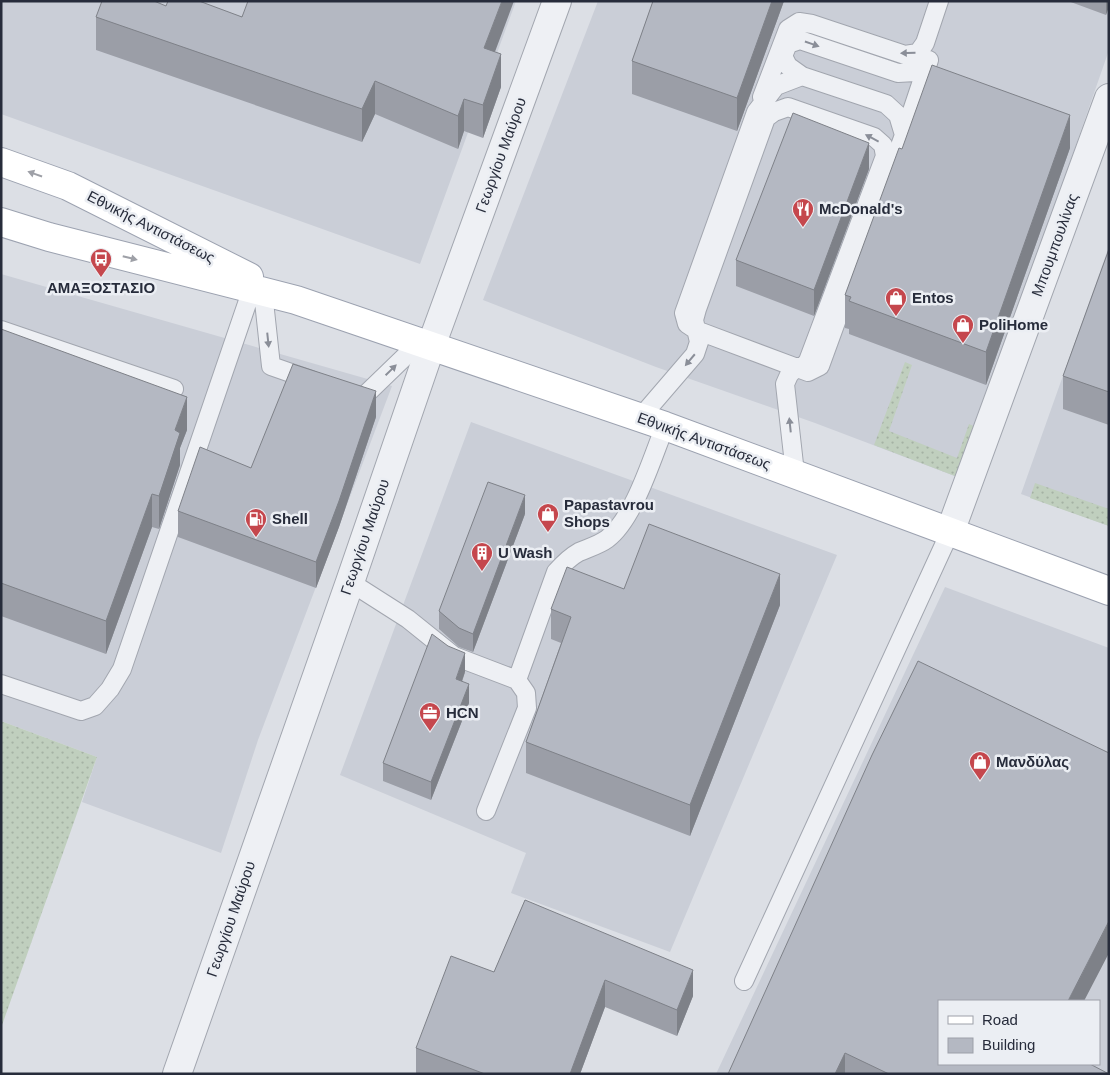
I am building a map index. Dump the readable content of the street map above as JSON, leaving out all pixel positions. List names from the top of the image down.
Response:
{
  "streets": {
    "main road": ["Εθνικής Αντιστάσεως"],
    "street": ["Γεωργίου Μαύρου", "Μπουμπουλίνας"]
  },
  "crossings": [
    ["Γεωργίου Μαύρου", "Εθνικής Αντιστάσεως"],
    ["Εθνικής Αντιστάσεως", "Μπουμπουλίνας"]
  ],
  "places": {
    "restaurant": ["McDonald's"],
    "bus stop": ["ΑΜΑΞΟΣΤΑΣΙΟ"],
    "shop": [
      "Entos",
      "PoliHome",
      "Papastavrou Shops",
      "Μανδύλας"
    ],
    "fuel station": ["Shell"],
    "building": ["U Wash"],
    "office": ["HCN"]
  },
  "legend": ["Road", "Building"]
}
